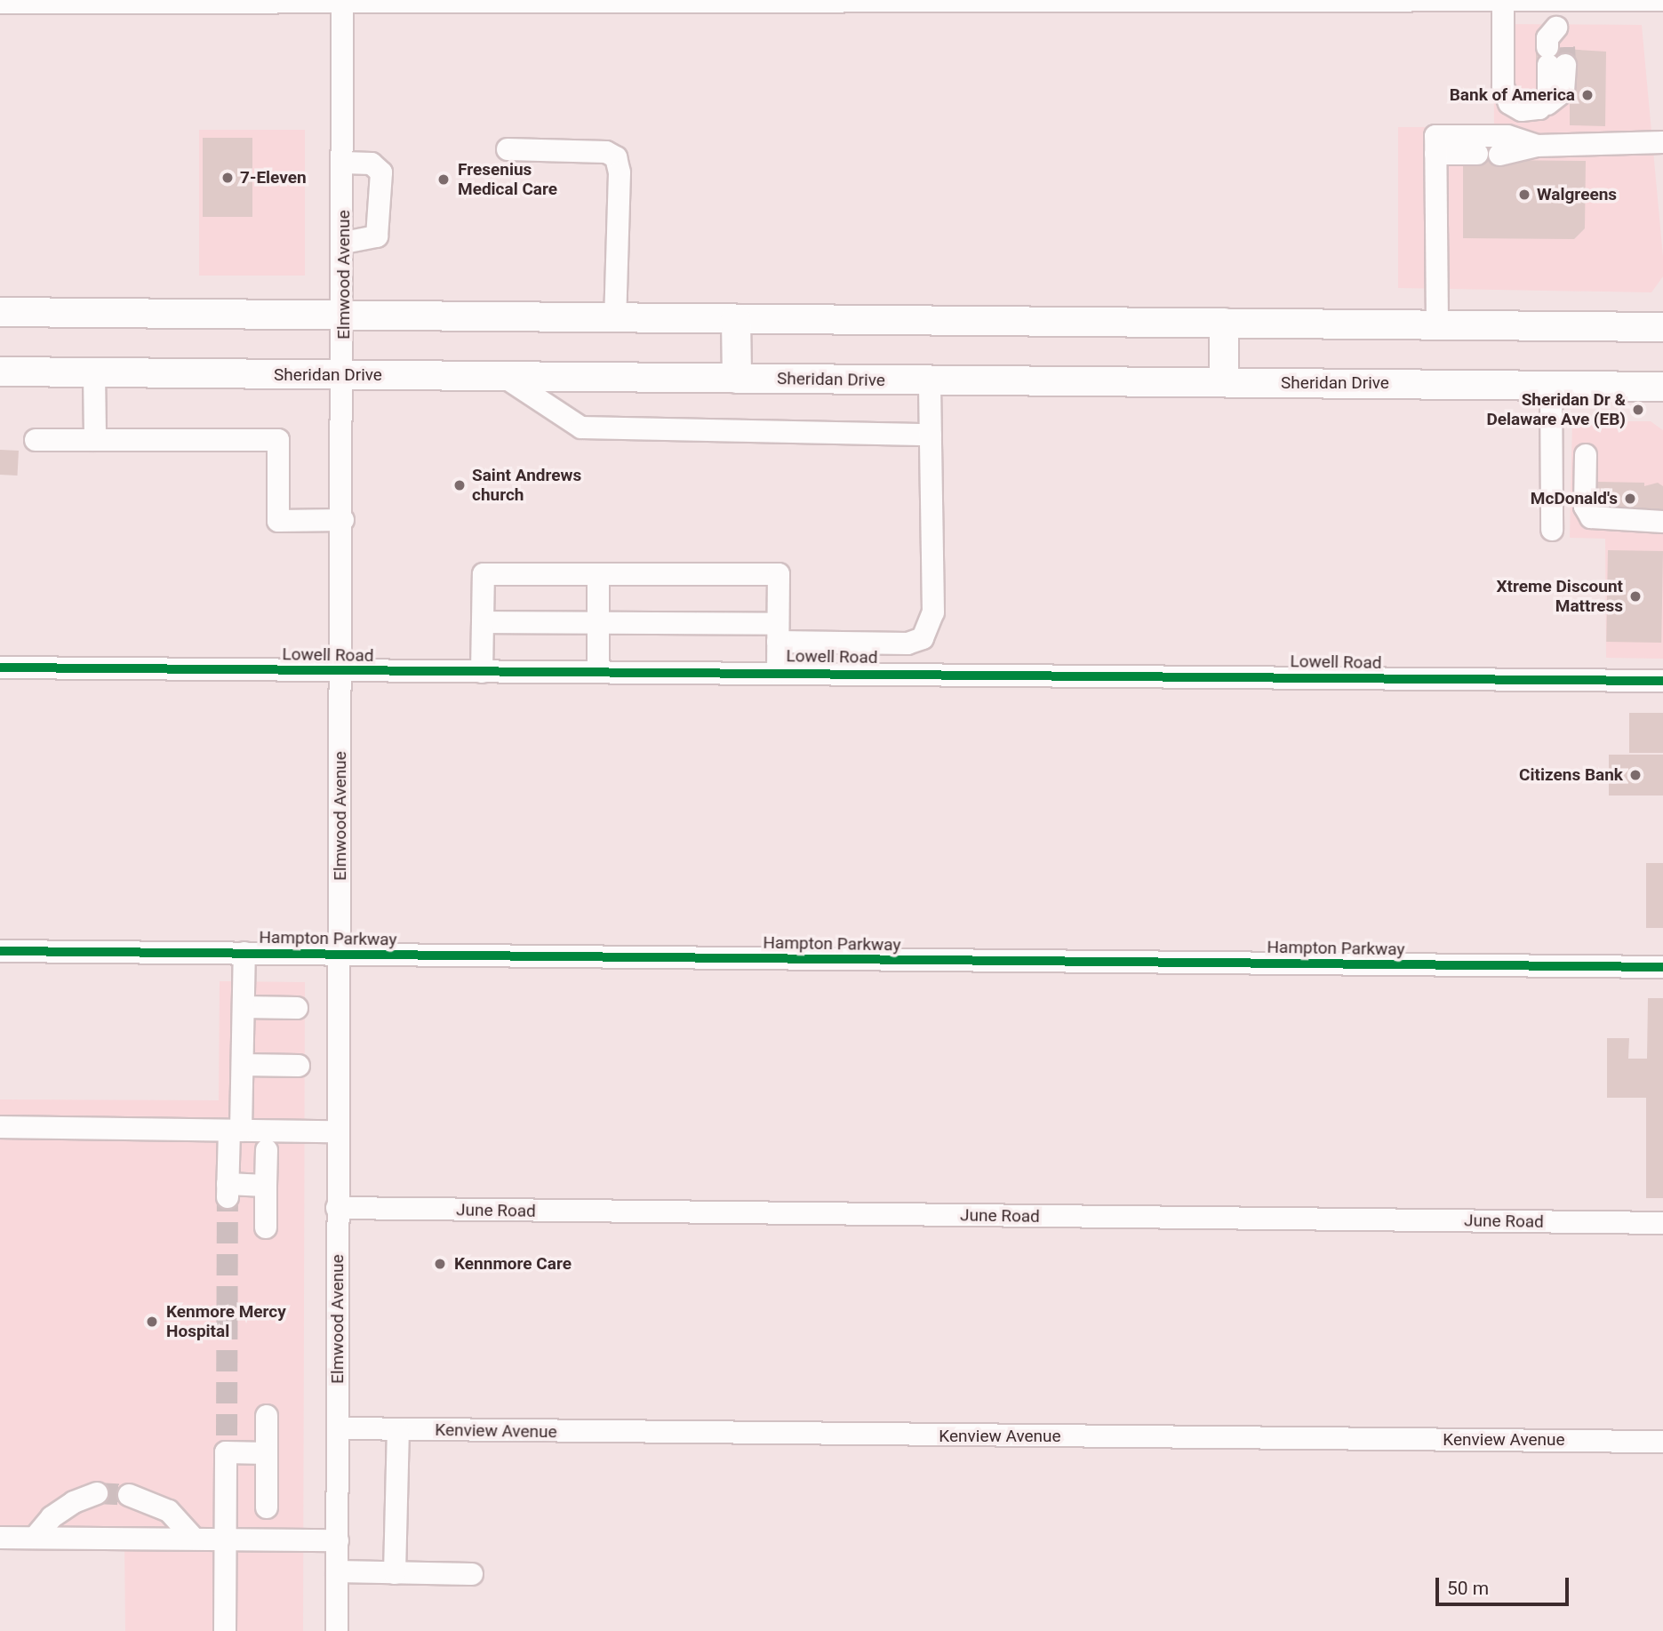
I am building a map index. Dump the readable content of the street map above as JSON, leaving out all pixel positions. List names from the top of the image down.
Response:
{
  "streets": {
    "main road": ["Sheridan Drive"],
    "street": [
      "Elmwood Avenue",
      "Lowell Road",
      "Hampton Parkway",
      "June Road",
      "Kenview Avenue"
    ]
  },
  "crossings": [
    ["Elmwood Avenue", "Sheridan Drive"],
    ["Elmwood Avenue", "Lowell Road"],
    ["Elmwood Avenue", "Hampton Parkway"],
    ["Elmwood Avenue", "June Road"],
    ["Elmwood Avenue", "Kenview Avenue"]
  ],
  "places": [
    "Bank of America",
    "7-Eleven",
    "Fresenius Medical Care",
    "Walgreens",
    "Sheridan Dr & Delaware Ave (EB)",
    "Saint Andrews church",
    "McDonald's",
    "Xtreme Discount Mattress",
    "Citizens Bank",
    "Kennmore Care",
    "Kenmore Mercy Hospital"
  ],
  "scale_bar": "50 m"
}
